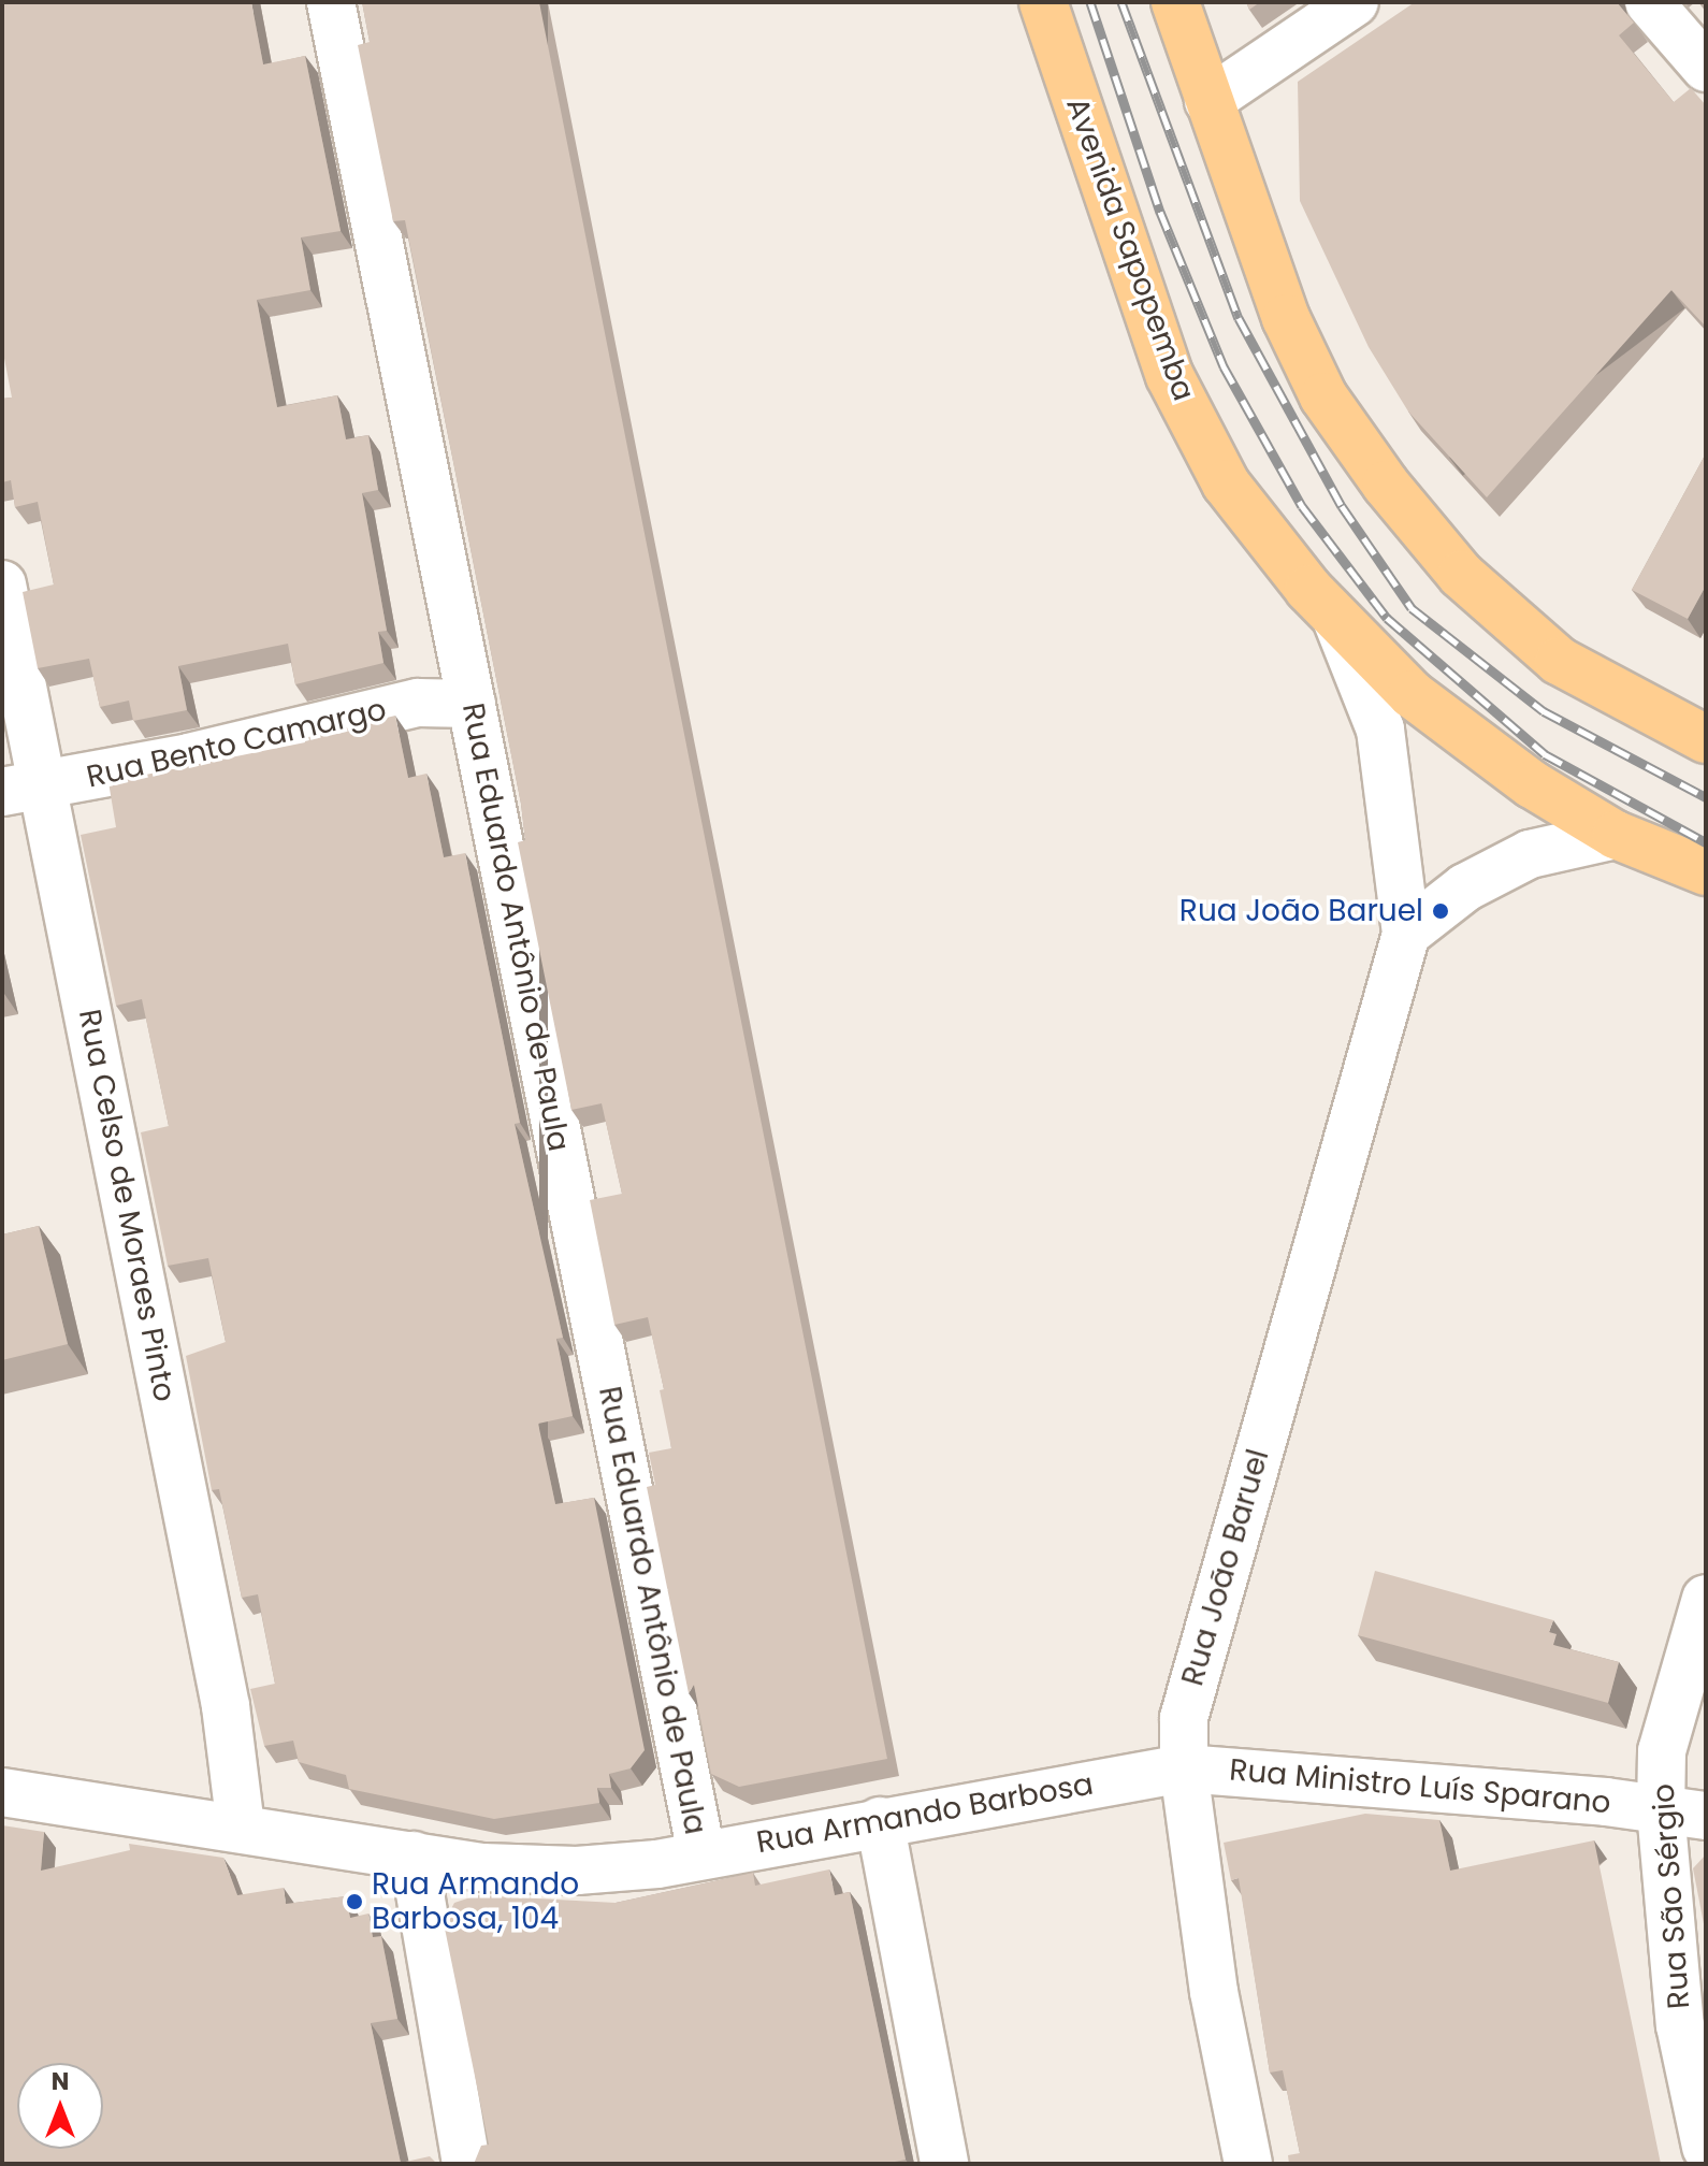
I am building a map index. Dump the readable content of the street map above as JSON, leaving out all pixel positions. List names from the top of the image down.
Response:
{
  "streets": {
    "main road": ["Avenida Sapopemba"],
    "street": [
      "Rua Bento Camargo",
      "Rua Eduardo Antônio de Paula",
      "Rua Celso de Moraes Pinto",
      "Rua João Baruel",
      "Rua Ministro Luís Sparano",
      "Rua Armando Barbosa",
      "Rua São Sérgio"
    ]
  },
  "crossings": [
    ["Avenida Sapopemba", "Rua João Baruel"],
    ["Rua Bento Camargo", "Rua Eduardo Antônio de Paula"],
    ["Rua Bento Camargo", "Rua Celso de Moraes Pinto"],
    ["Rua Eduardo Antônio de Paula", "Rua Armando Barbosa"],
    ["Rua Celso de Moraes Pinto", "Rua Armando Barbosa"],
    ["Rua João Baruel", "Rua Ministro Luís Sparano"],
    ["Rua João Baruel", "Rua Armando Barbosa"],
    ["Rua Ministro Luís Sparano", "Rua Armando Barbosa"],
    ["Rua Ministro Luís Sparano", "Rua São Sérgio"]
  ],
  "places": ["Rua João Baruel", "Rua Armando Barbosa, 104"],
  "north": "top"
}
